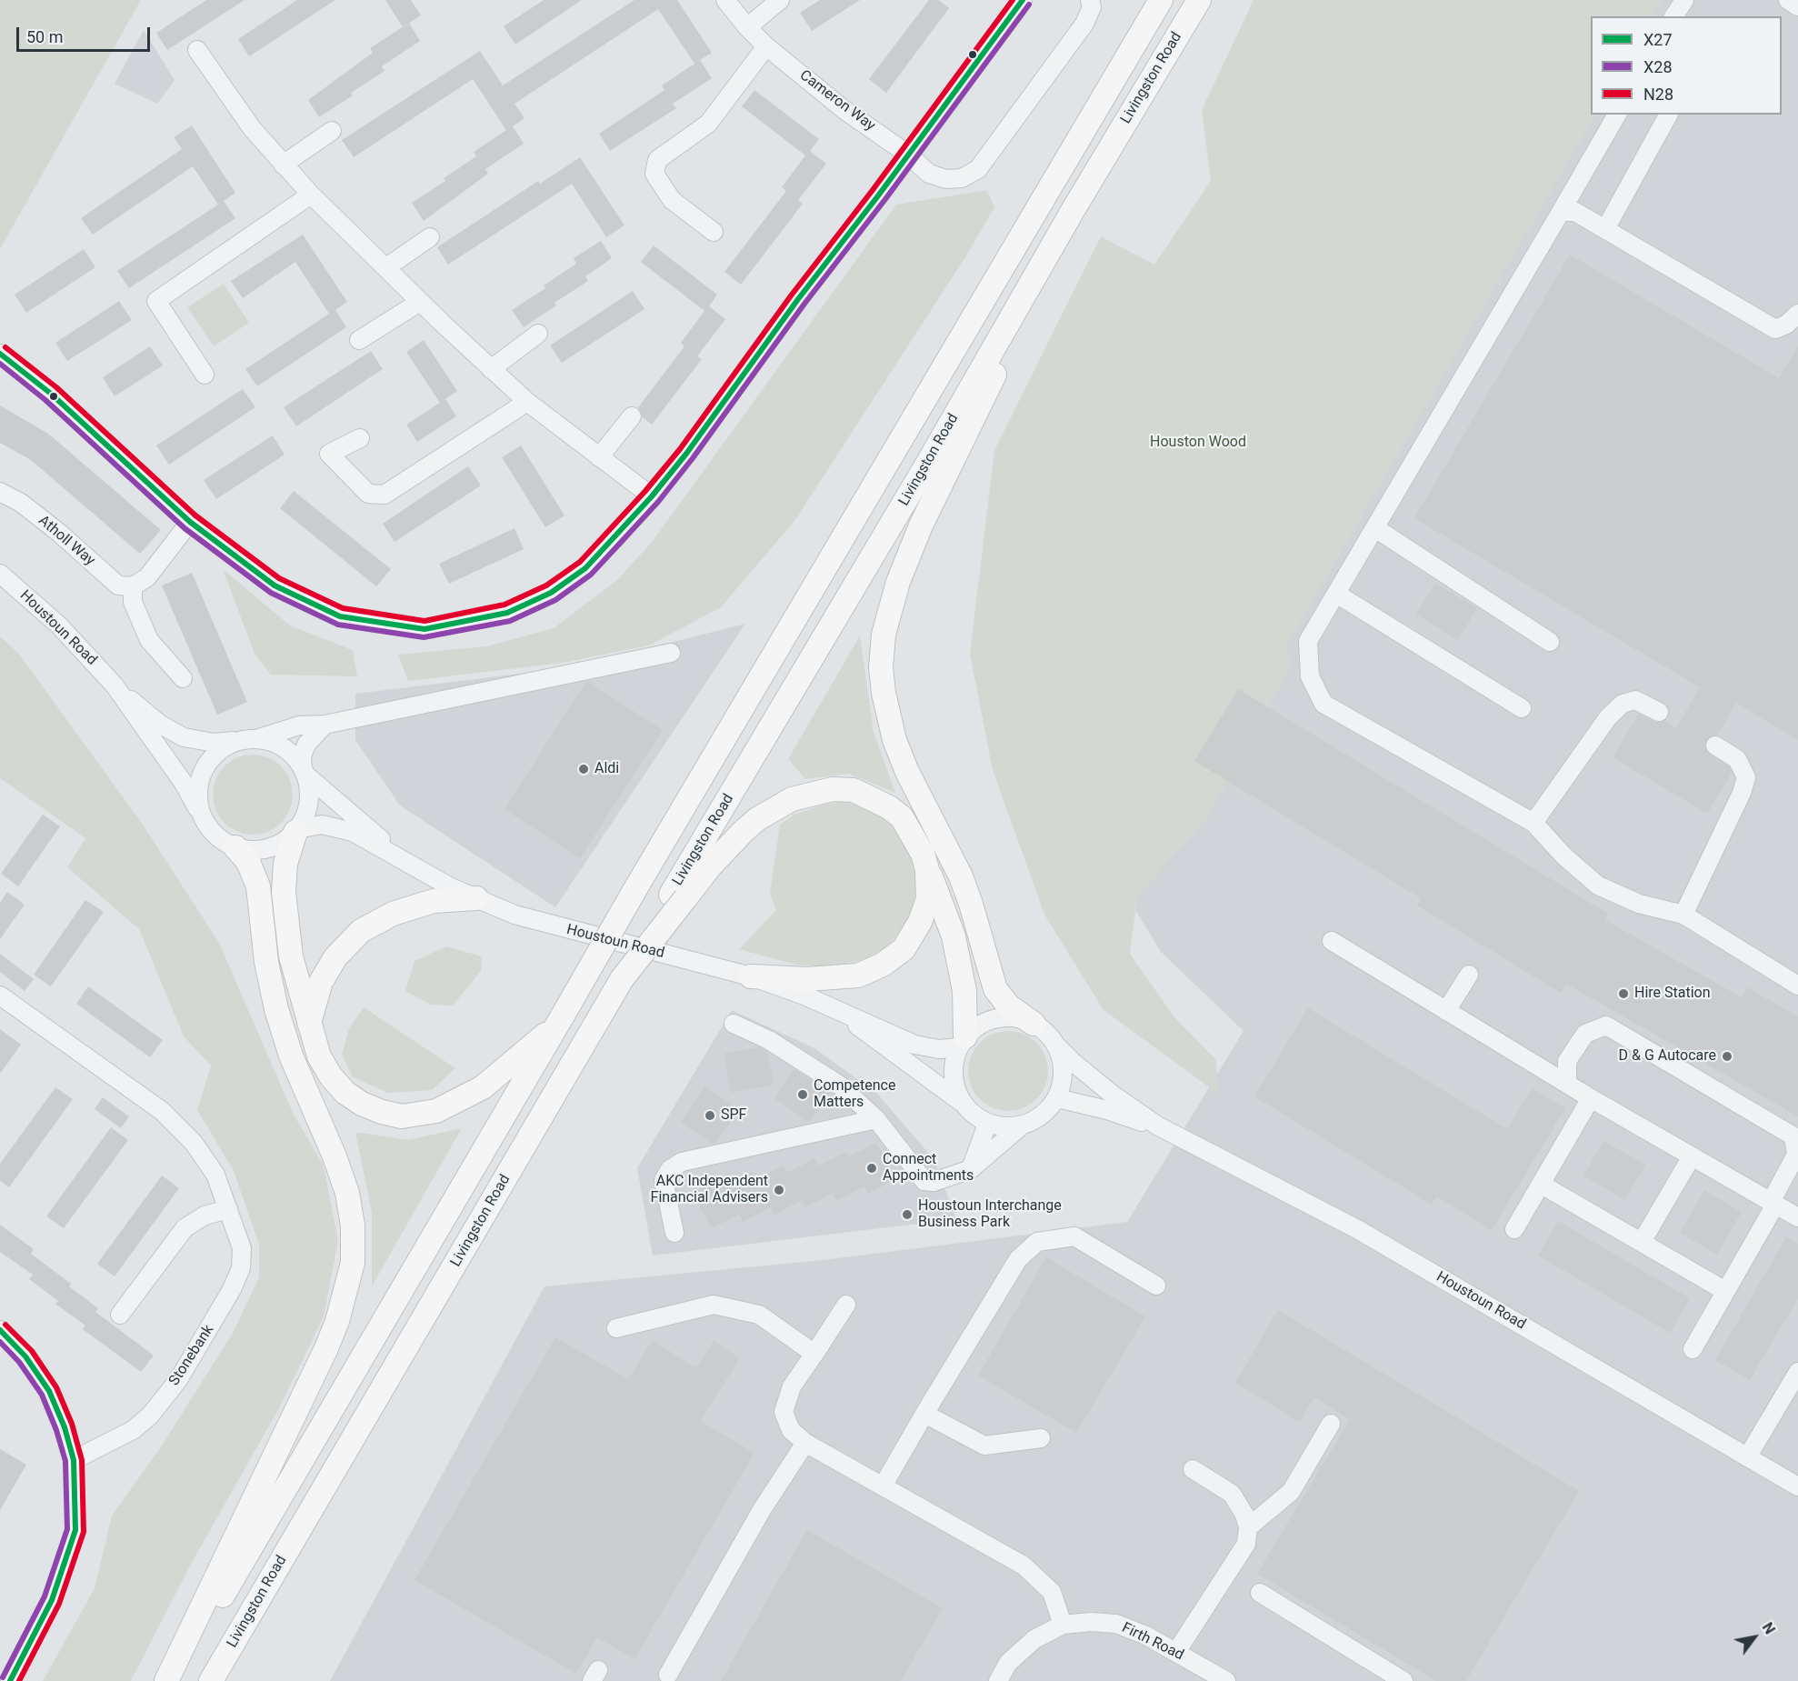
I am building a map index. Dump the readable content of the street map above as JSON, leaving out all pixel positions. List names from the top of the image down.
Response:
{
  "streets": {
    "main road": ["Livingston Road"],
    "street": [
      "Cameron Way",
      "Atholl Way",
      "Houstoun Road",
      "Stonebank",
      "Firth Road"
    ]
  },
  "parks": ["Houston Wood"],
  "places": [
    "Aldi",
    "Hire Station",
    "D & G Autocare",
    "Competence Matters",
    "SPF",
    "Connect Appointments",
    "AKC Independent Financial Advisers",
    "Houstoun Interchange Business Park"
  ],
  "lines": ["transit line X27", "transit line N28", "transit line X28"],
  "legend": ["X27", "X28", "N28"],
  "scale_bar": "50 m",
  "north": "top right"
}
